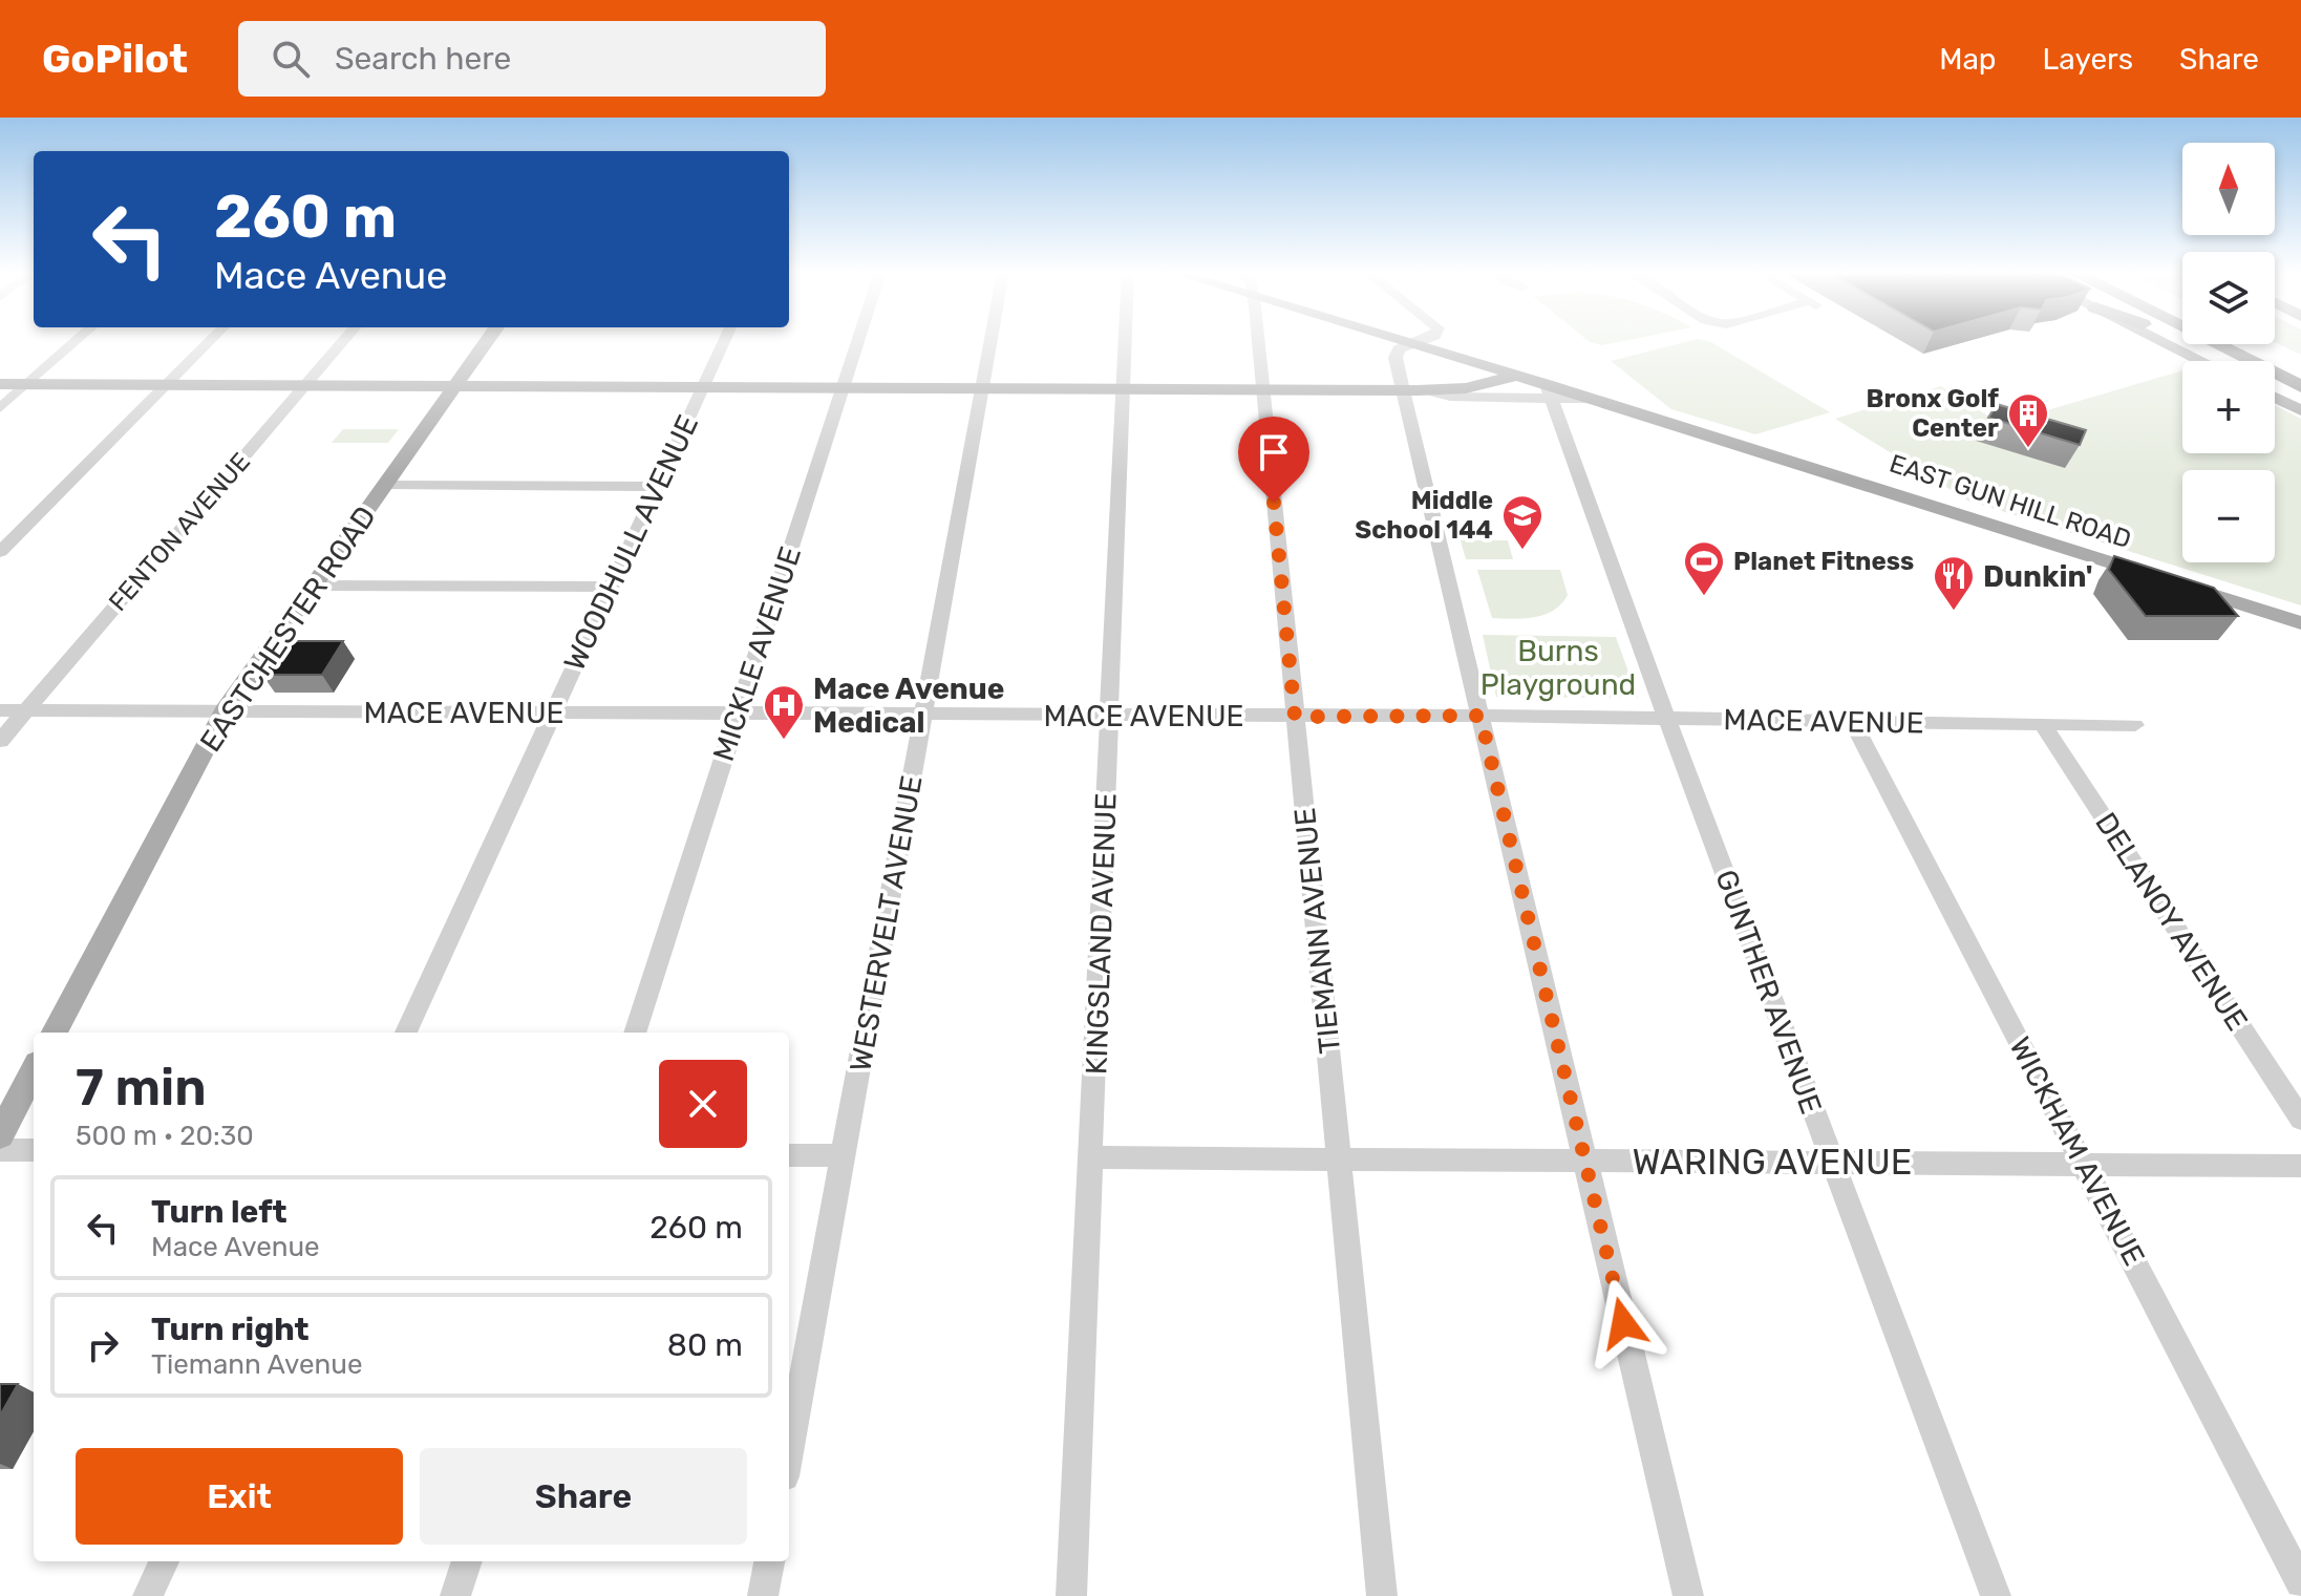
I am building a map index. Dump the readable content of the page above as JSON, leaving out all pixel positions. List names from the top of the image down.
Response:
{
  "streets": {
    "main road": ["EAST GUN HILL ROAD", "EASTCHESTER ROAD"],
    "street": [
      "FENTON AVENUE",
      "WOODHULL AVENUE",
      "MICKLE AVENUE",
      "MACE AVENUE",
      "DELANOY AVENUE",
      "WESTERVELT AVENUE",
      "TIEMANN AVENUE",
      "KINGSLAND AVENUE",
      "GUNTHER AVENUE",
      "WICKHAM AVENUE",
      "WARING AVENUE"
    ]
  },
  "crossings": [
    ["EAST GUN HILL ROAD", "GUNTHER AVENUE"],
    ["FENTON AVENUE", "MACE AVENUE"],
    ["WOODHULL AVENUE", "MACE AVENUE"],
    ["EASTCHESTER ROAD", "MACE AVENUE"],
    ["MICKLE AVENUE", "MACE AVENUE"],
    ["MACE AVENUE", "DELANOY AVENUE"],
    ["MACE AVENUE", "WESTERVELT AVENUE"],
    ["MACE AVENUE", "TIEMANN AVENUE"],
    ["MACE AVENUE", "KINGSLAND AVENUE"],
    ["MACE AVENUE", "GUNTHER AVENUE"],
    ["MACE AVENUE", "WICKHAM AVENUE"],
    ["TIEMANN AVENUE", "WARING AVENUE"],
    ["KINGSLAND AVENUE", "WARING AVENUE"],
    ["GUNTHER AVENUE", "WARING AVENUE"],
    ["WICKHAM AVENUE", "WARING AVENUE"]
  ],
  "parks": ["Burns Playground"],
  "places": {
    "building": ["Bronx Golf Center"],
    "school or university": ["Middle School 144"],
    "sports": ["Planet Fitness"],
    "restaurant": ["Dunkin'"],
    "hospital": ["Mace Avenue Medical"]
  },
  "north": "top",
  "page": {
    "header": "GoPilot",
    "search": "Search here",
    "nav": ["Map", "Layers", "Share"],
    "map_buttons": ["+", "−"],
    "turn": ["260 m", "Mace Avenue"],
    "heading": ["7 min", "500 m · 20:30"],
    "list": [
      {
        "name": "Turn left",
        "note": "Mace Avenue",
        "value": "260 m"
      },
      {
        "name": "Turn right",
        "note": "Tiemann Avenue",
        "value": "80 m"
      }
    ],
    "buttons": ["Exit", "Share"]
  }
}
